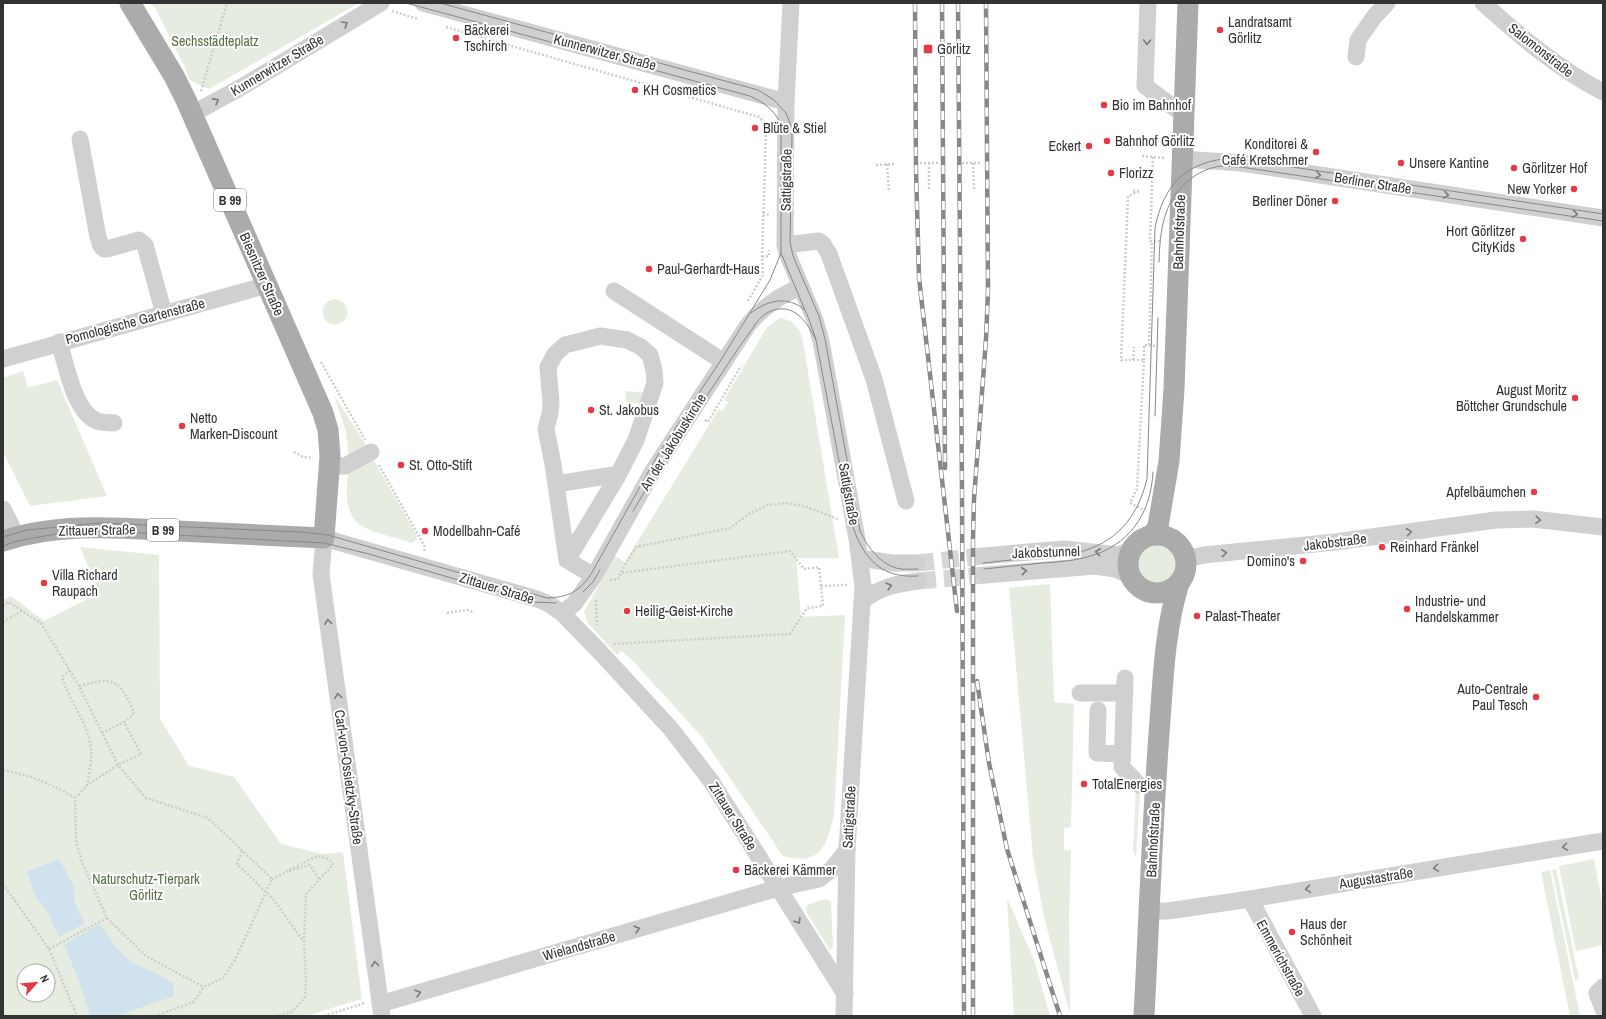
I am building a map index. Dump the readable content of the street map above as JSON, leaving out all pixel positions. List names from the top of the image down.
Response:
{
  "streets": {
    "main road": [
      "B 99",
      "Bahnhofstraße",
      "Biesnitzer Straße",
      "Zittauer Straße"
    ],
    "street": [
      "Salomonstraße",
      "Kunnerwitzer Straße",
      "Sattigstraße",
      "Berliner Straße",
      "Pomologische Gartenstraße",
      "An der Jakobuskirche",
      "Jakobstraße",
      "Jakobstunnel",
      "Carl-von-Ossietzky-Straße",
      "Augustastraße",
      "Wielandstraße",
      "Emmerichstraße"
    ]
  },
  "crossings": [
    ["Kunnerwitzer Straße", "Sattigstraße"],
    ["Kunnerwitzer Straße", "Biesnitzer Straße"],
    ["Sattigstraße", "An der Jakobuskirche"],
    ["Berliner Straße", "Bahnhofstraße"],
    ["Bahnhofstraße", "Jakobstraße"],
    ["Bahnhofstraße", "Jakobstunnel"],
    ["Bahnhofstraße", "Augustastraße"],
    ["Biesnitzer Straße", "Pomologische Gartenstraße"],
    ["Biesnitzer Straße", "Zittauer Straße"],
    ["Biesnitzer Straße", "Carl-von-Ossietzky-Straße"],
    ["An der Jakobuskirche", "Zittauer Straße"],
    ["Zittauer Straße", "Carl-von-Ossietzky-Straße"],
    ["Zittauer Straße", "Wielandstraße"],
    ["Jakobstraße", "Jakobstunnel"],
    ["Carl-von-Ossietzky-Straße", "Wielandstraße"],
    ["Augustastraße", "Emmerichstraße"]
  ],
  "one_way": [
    "Kunnerwitzer Straße",
    "Berliner Straße",
    "Jakobstraße",
    "Carl-von-Ossietzky-Straße",
    "Augustastraße",
    "Wielandstraße"
  ],
  "parks": ["Sechsstädteplatz", "Naturschutz-Tierpark Görlitz"],
  "places": {
    "other": [
      "Landratsamt Görlitz",
      "Bäckerei Tschirch",
      "KH Cosmetics",
      "Bio im Bahnhof",
      "Blüte & Stiel",
      "Bahnhof Görlitz",
      "Eckert",
      "Konditorei & Café Kretschmer",
      "Unsere Kantine",
      "Görlitzer Hof",
      "Florizz",
      "New Yorker",
      "Berliner Döner",
      "Hort Görlitzer CityKids",
      "Paul-Gerhardt-Haus",
      "August Moritz Böttcher Grundschule",
      "St. Jakobus",
      "Netto Marken-Discount",
      "St. Otto-Stift",
      "Apfelbäumchen",
      "Modellbahn-Café",
      "Reinhard Fränkel",
      "Domino's",
      "Villa Richard Raupach",
      "Industrie- und Handelskammer",
      "Heilig-Geist-Kirche",
      "Palast-Theater",
      "Auto-Centrale Paul Tesch",
      "TotalEnergies",
      "Bäckerei Kämmer",
      "Haus der Schönheit"
    ],
    "transit": ["Görlitz"]
  },
  "north": "top right"
}
